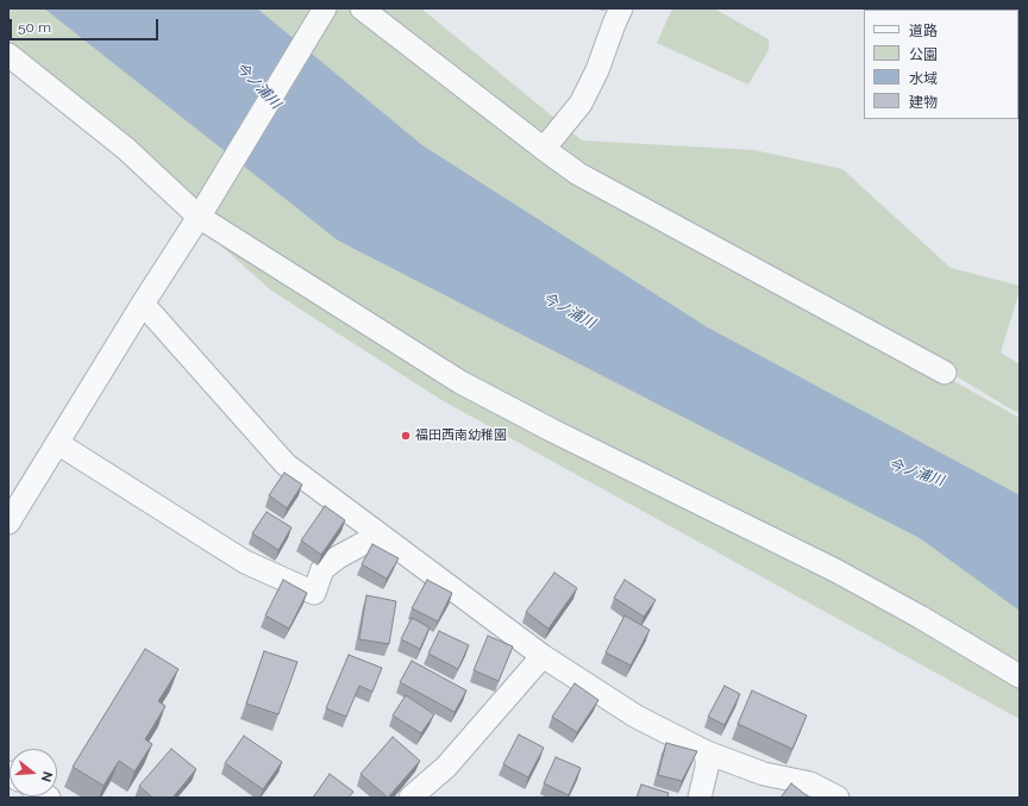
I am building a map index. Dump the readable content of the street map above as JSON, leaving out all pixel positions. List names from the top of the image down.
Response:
{
  "water": ["今ノ浦川"],
  "places": ["福田西南幼稚園"],
  "legend": [
    "道路",
    "公園",
    "水域",
    "建物"
  ],
  "scale_bar": "50 m",
  "north": "right"
}
